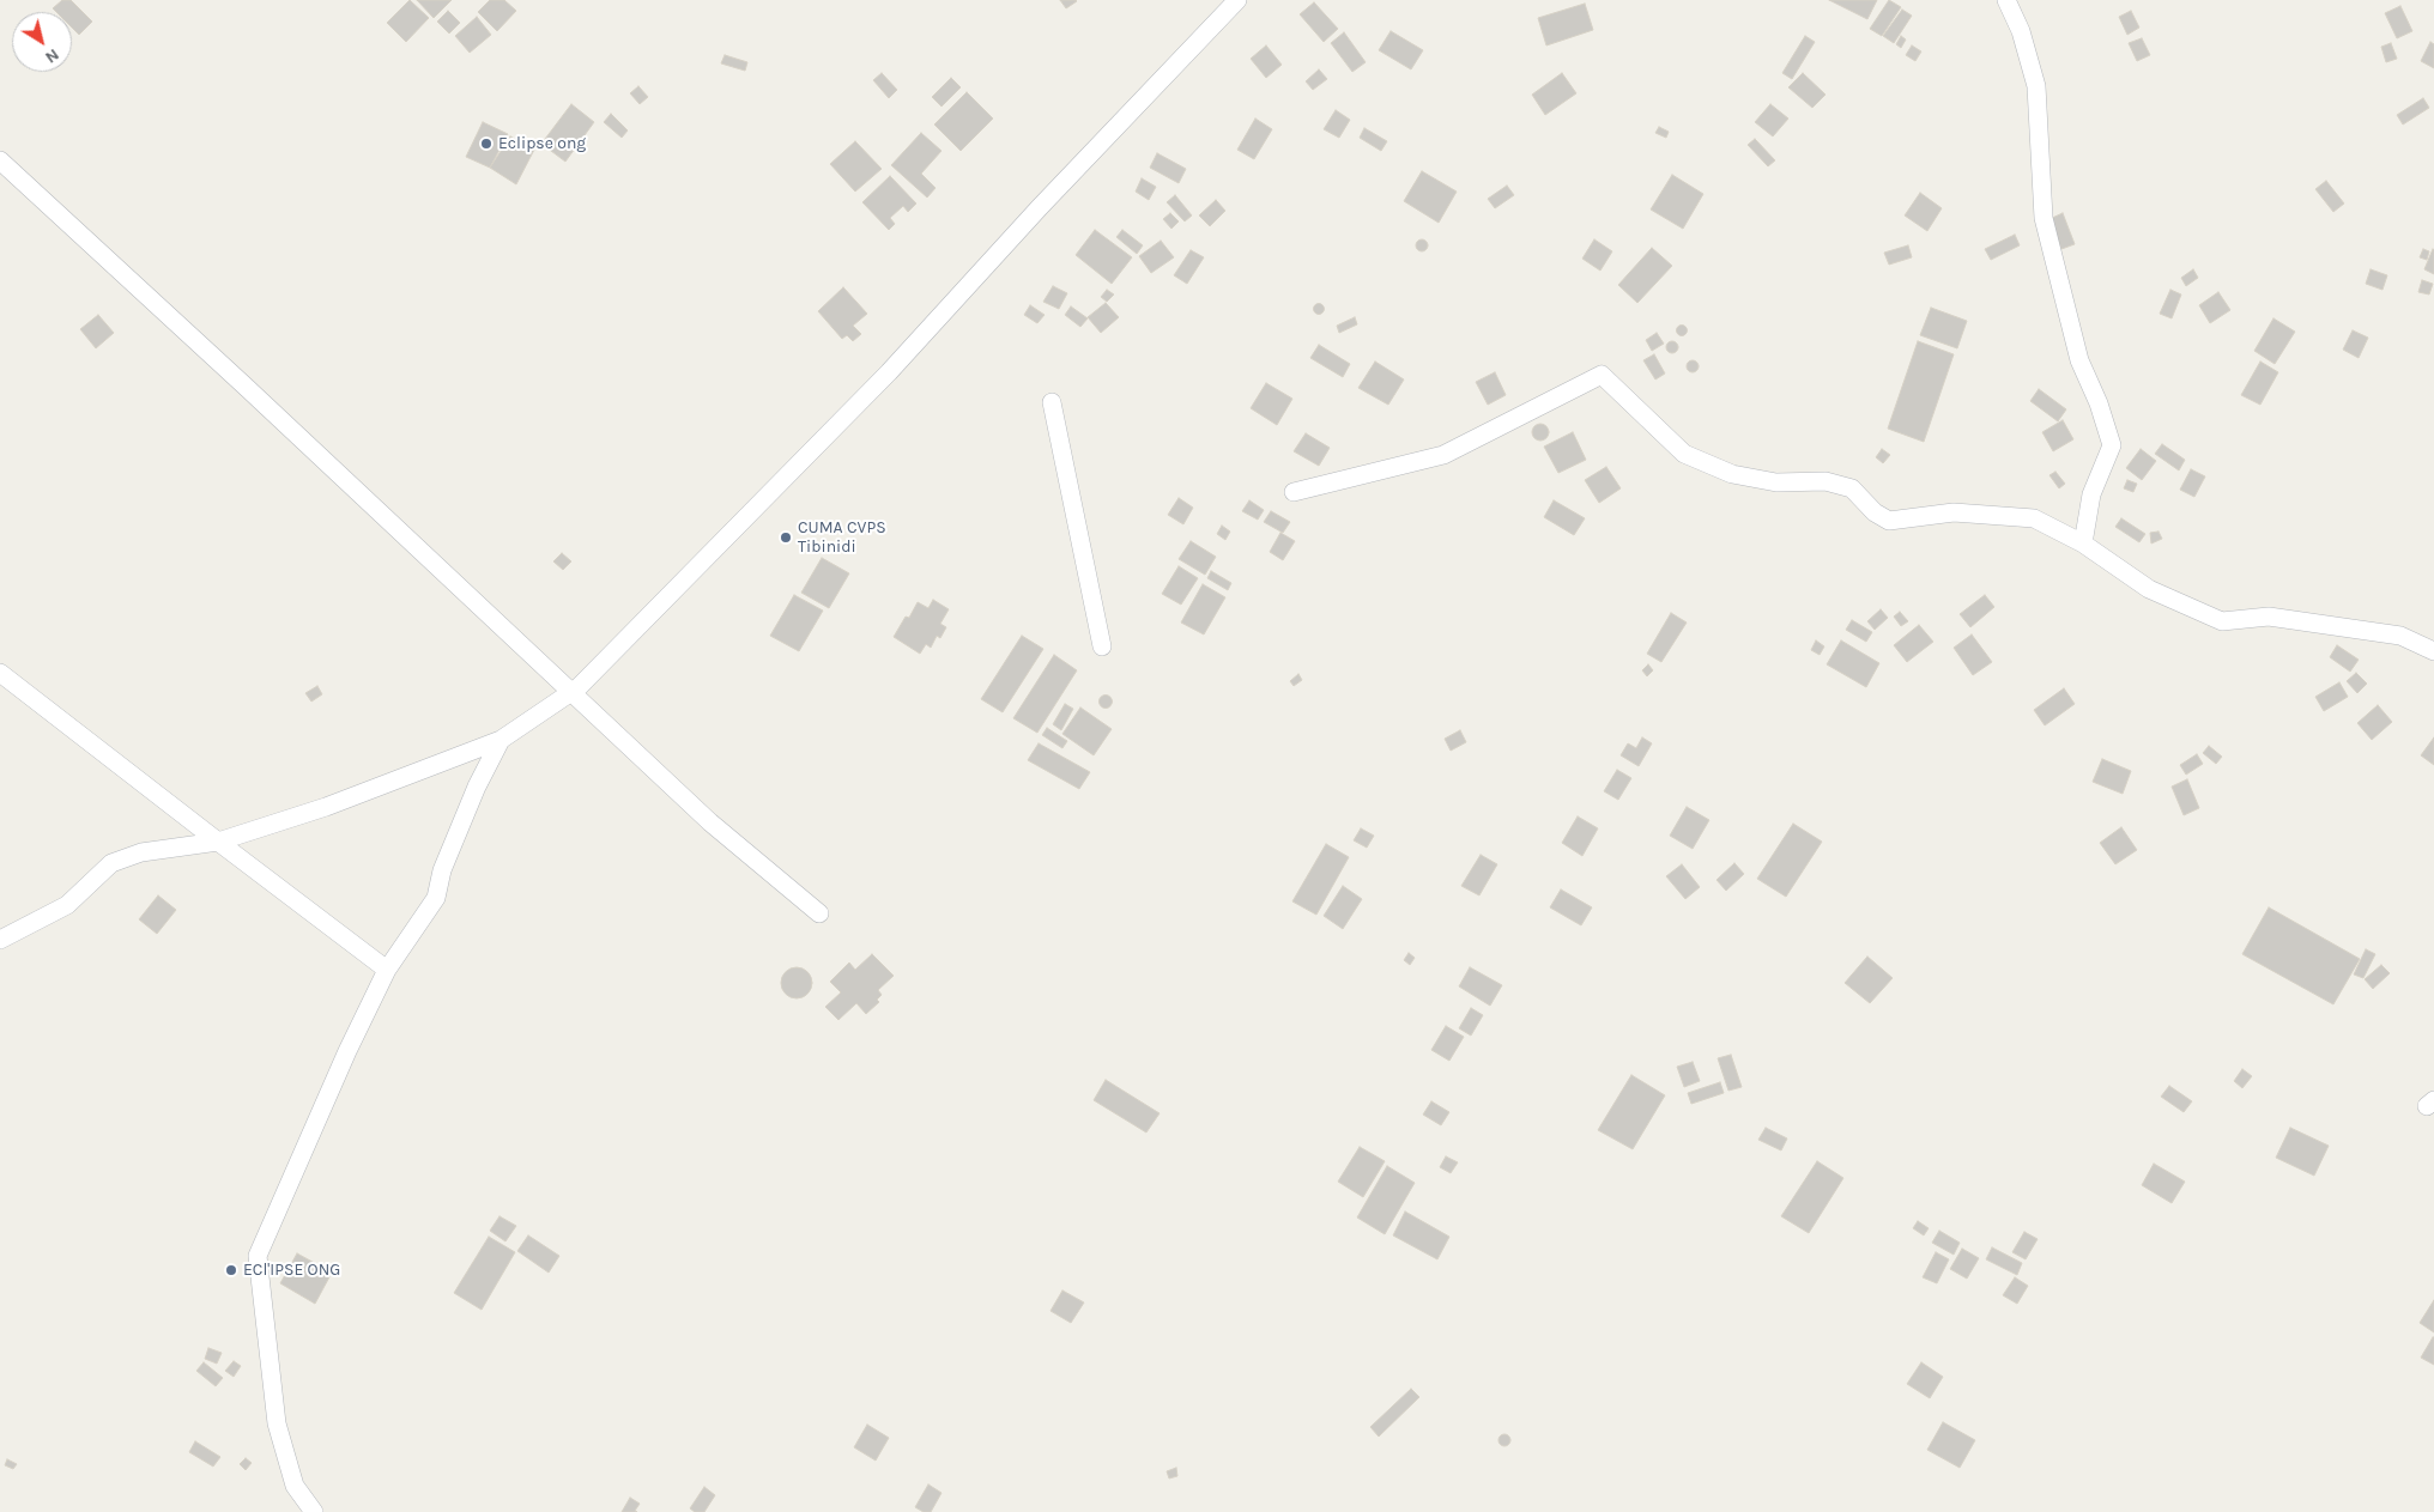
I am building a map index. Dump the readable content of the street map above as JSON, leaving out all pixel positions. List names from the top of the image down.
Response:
{
  "places": ["Eclipse ong", "CUMA CVPS Tibinidi", "ECl'IPSE ONG"],
  "north": "bottom right"
}
